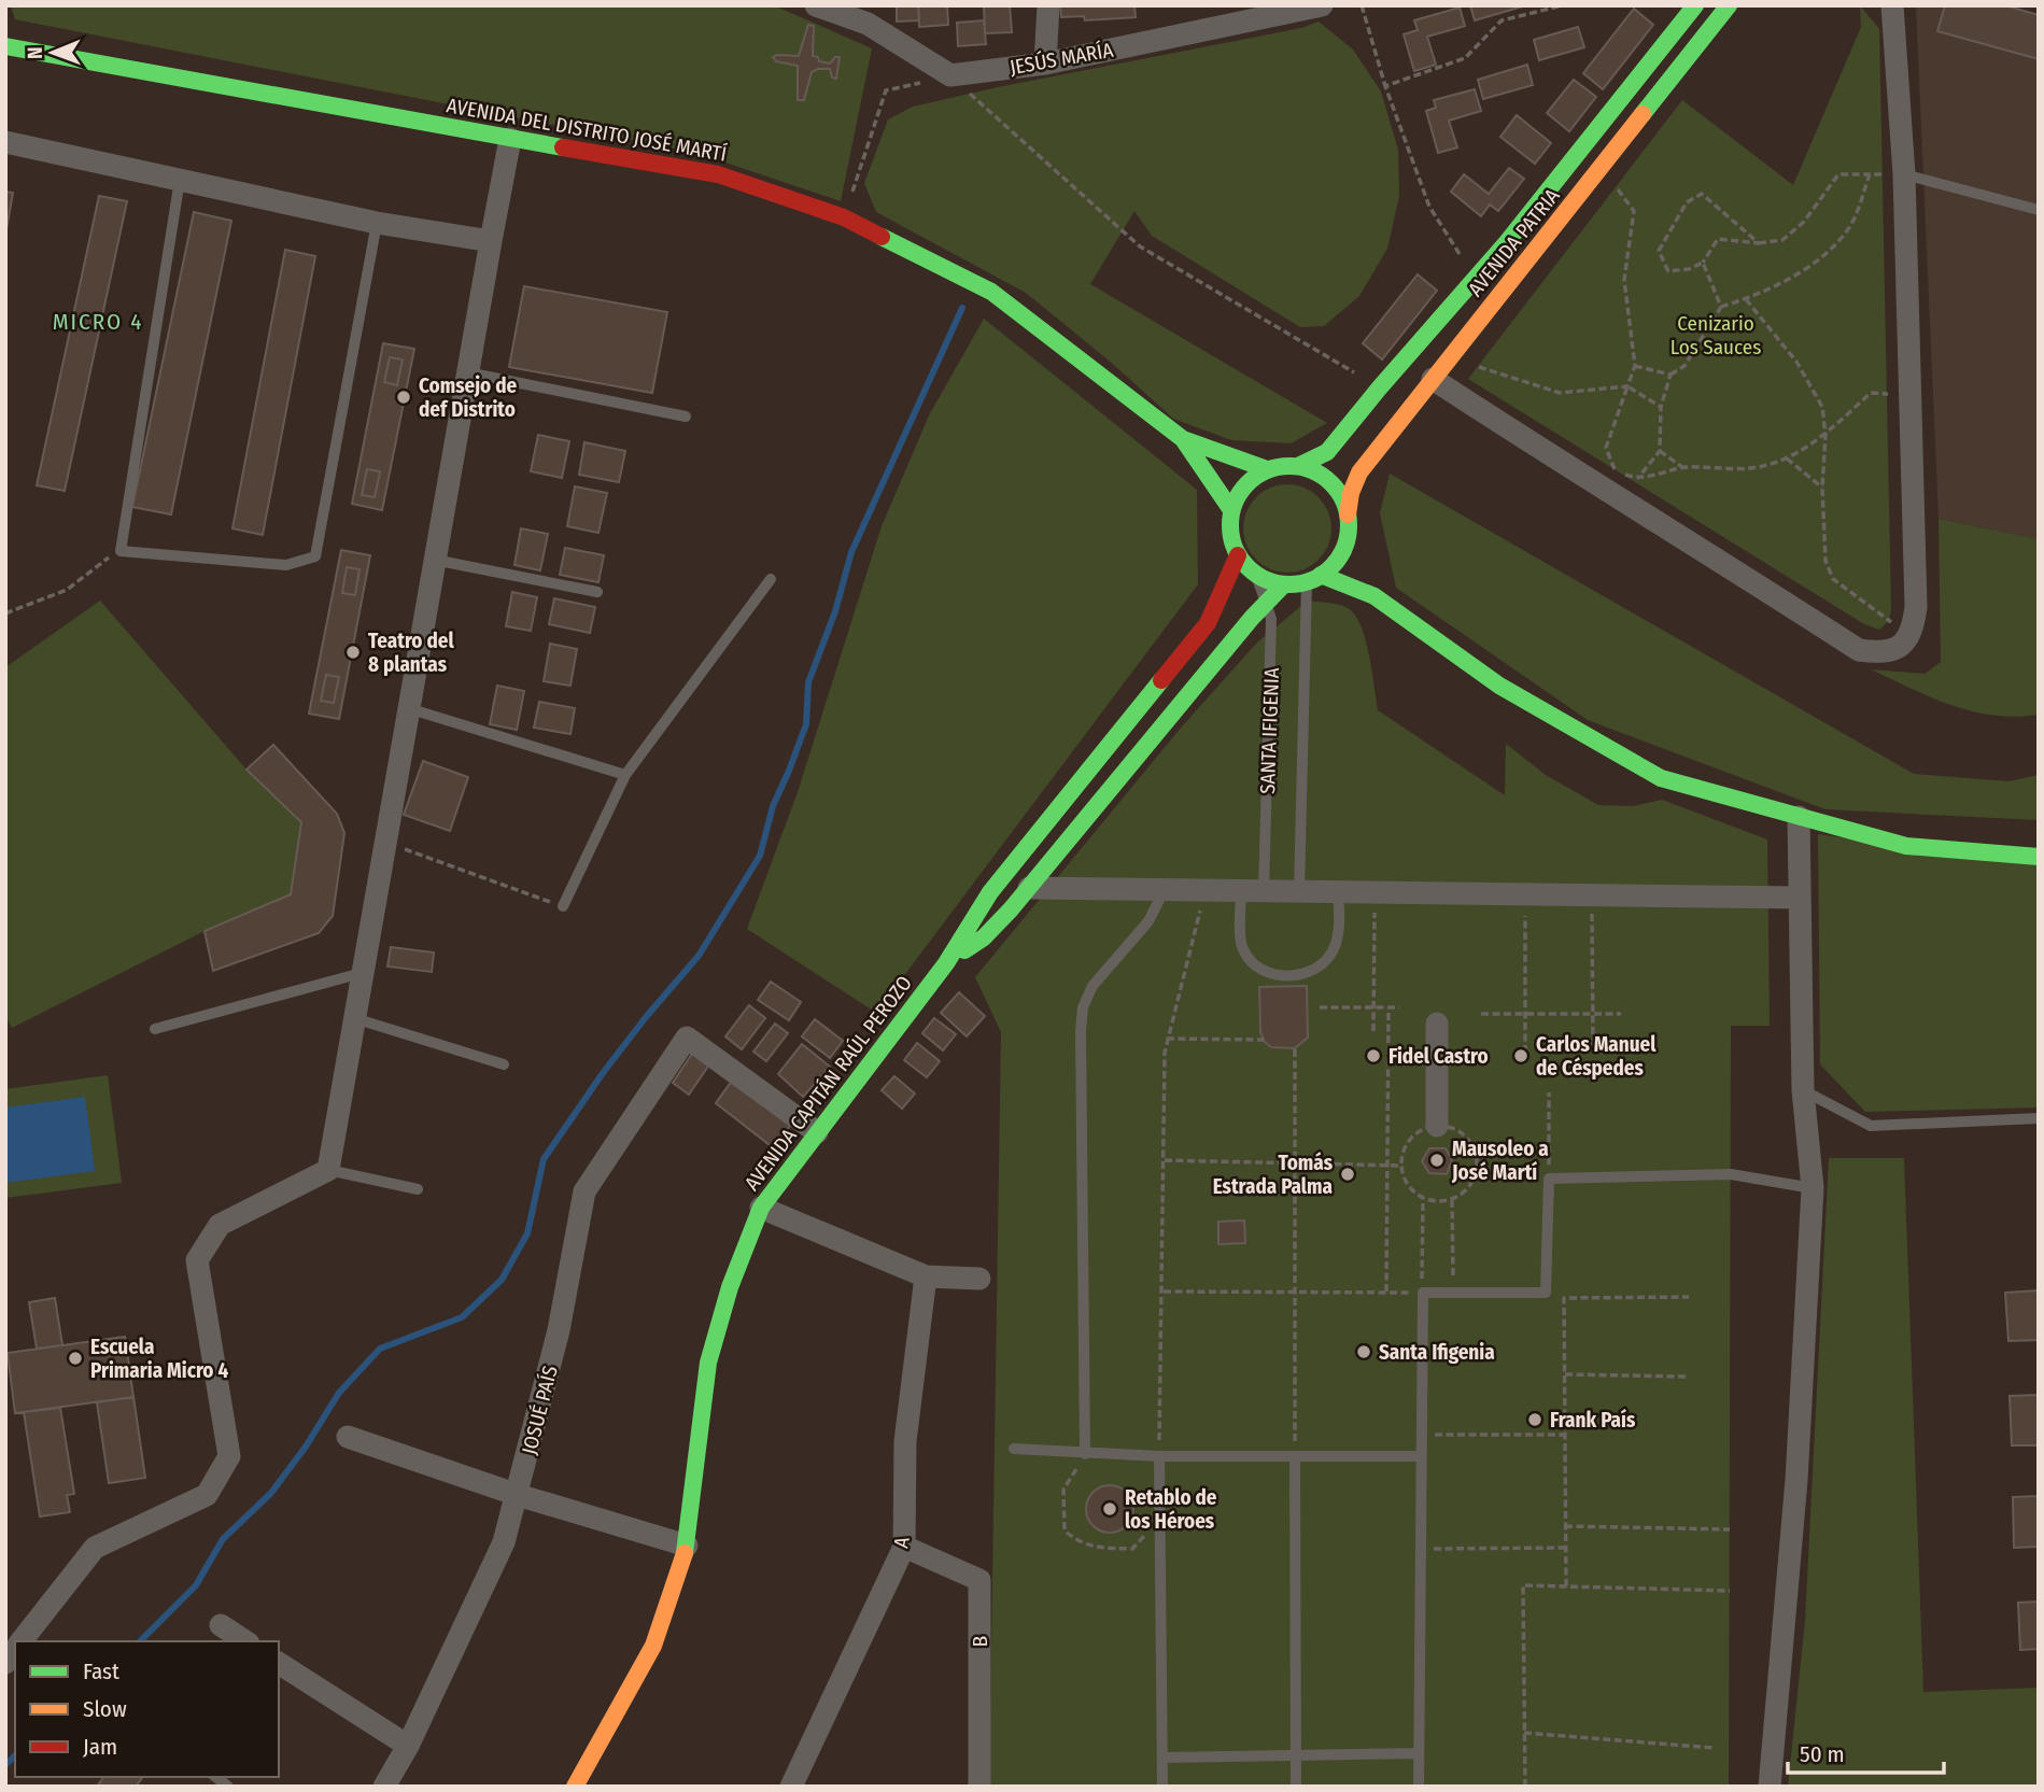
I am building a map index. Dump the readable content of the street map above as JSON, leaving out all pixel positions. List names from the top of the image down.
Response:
{
  "streets": {
    "main road": ["AVENIDA DEL DISTRITO JOSÉ MARTÍ", "AVENIDA PATRIA", "AVENIDA CAPITÁN RAÚL PEROZO"],
    "street": [
      "JESÚS MARÍA",
      "JOSUÉ PAÍS",
      "A",
      "B"
    ],
    "lane": ["SANTA IFIGENIA"]
  },
  "crossings": [
    ["AVENIDA DEL DISTRITO JOSÉ MARTÍ", "AVENIDA PATRIA"],
    ["AVENIDA DEL DISTRITO JOSÉ MARTÍ", "SANTA IFIGENIA"],
    ["AVENIDA DEL DISTRITO JOSÉ MARTÍ", "AVENIDA CAPITÁN RAÚL PEROZO"],
    ["AVENIDA PATRIA", "SANTA IFIGENIA"],
    ["AVENIDA PATRIA", "AVENIDA CAPITÁN RAÚL PEROZO"],
    ["SANTA IFIGENIA", "AVENIDA CAPITÁN RAÚL PEROZO"],
    ["AVENIDA CAPITÁN RAÚL PEROZO", "JOSUÉ PAÍS"],
    ["A", "B"]
  ],
  "districts": ["MICRO 4"],
  "parks": ["Cenizario Los Sauces"],
  "places": [
    "Comsejo de def Distrito",
    "Teatro del 8 plantas",
    "Fidel Castro",
    "Carlos Manuel de Céspedes",
    "Mausoleo a José Martí",
    "Tomás Estrada Palma",
    "Santa Ifigenia",
    "Escuela Primaria Micro 4",
    "Frank País",
    "Retablo de los Héroes"
  ],
  "legend": ["Fast", "Slow", "Jam"],
  "scale_bar": "50 m",
  "north": "left"
}
